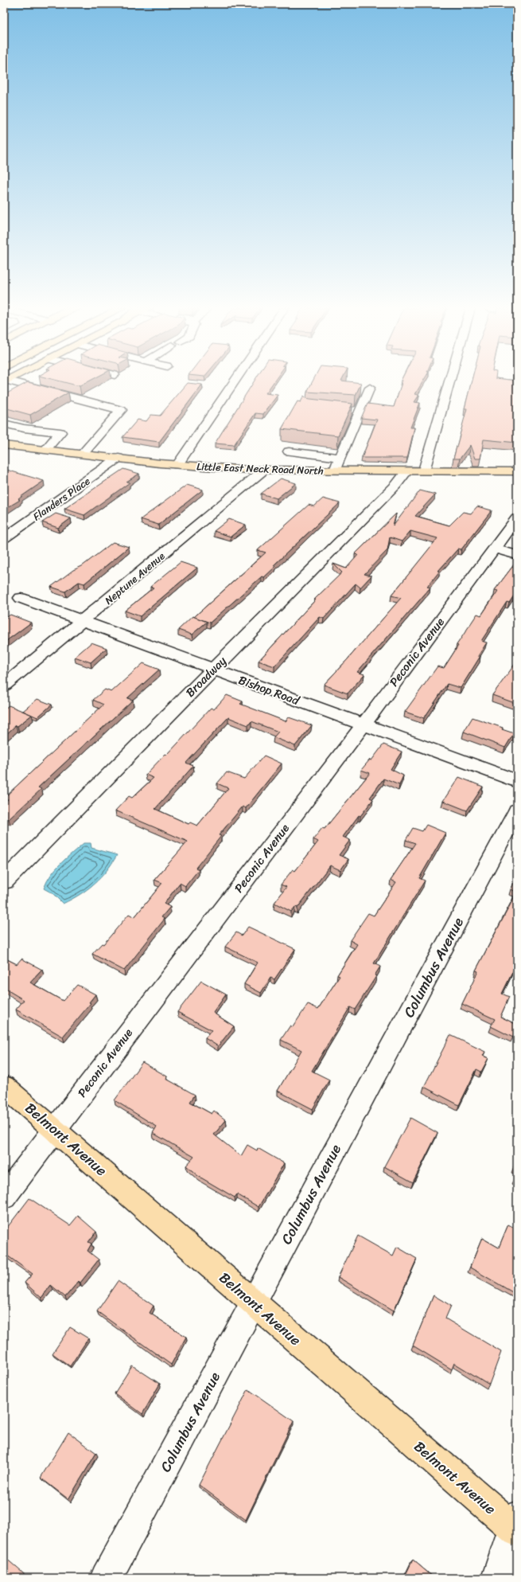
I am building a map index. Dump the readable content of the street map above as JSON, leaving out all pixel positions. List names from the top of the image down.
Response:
{
  "streets": {
    "main road": ["Little East Neck Road North", "Belmont Avenue"],
    "street": [
      "Flanders Place",
      "Neptune Avenue",
      "Peconic Avenue",
      "Broadway",
      "Bishop Road",
      "Columbus Avenue"
    ]
  },
  "crossings": [
    ["Little East Neck Road North", "Flanders Place"],
    ["Little East Neck Road North", "Neptune Avenue"],
    ["Little East Neck Road North", "Broadway"],
    ["Neptune Avenue", "Bishop Road"],
    ["Peconic Avenue", "Bishop Road"],
    ["Peconic Avenue", "Belmont Avenue"],
    ["Broadway", "Bishop Road"],
    ["Columbus Avenue", "Belmont Avenue"]
  ]
}
